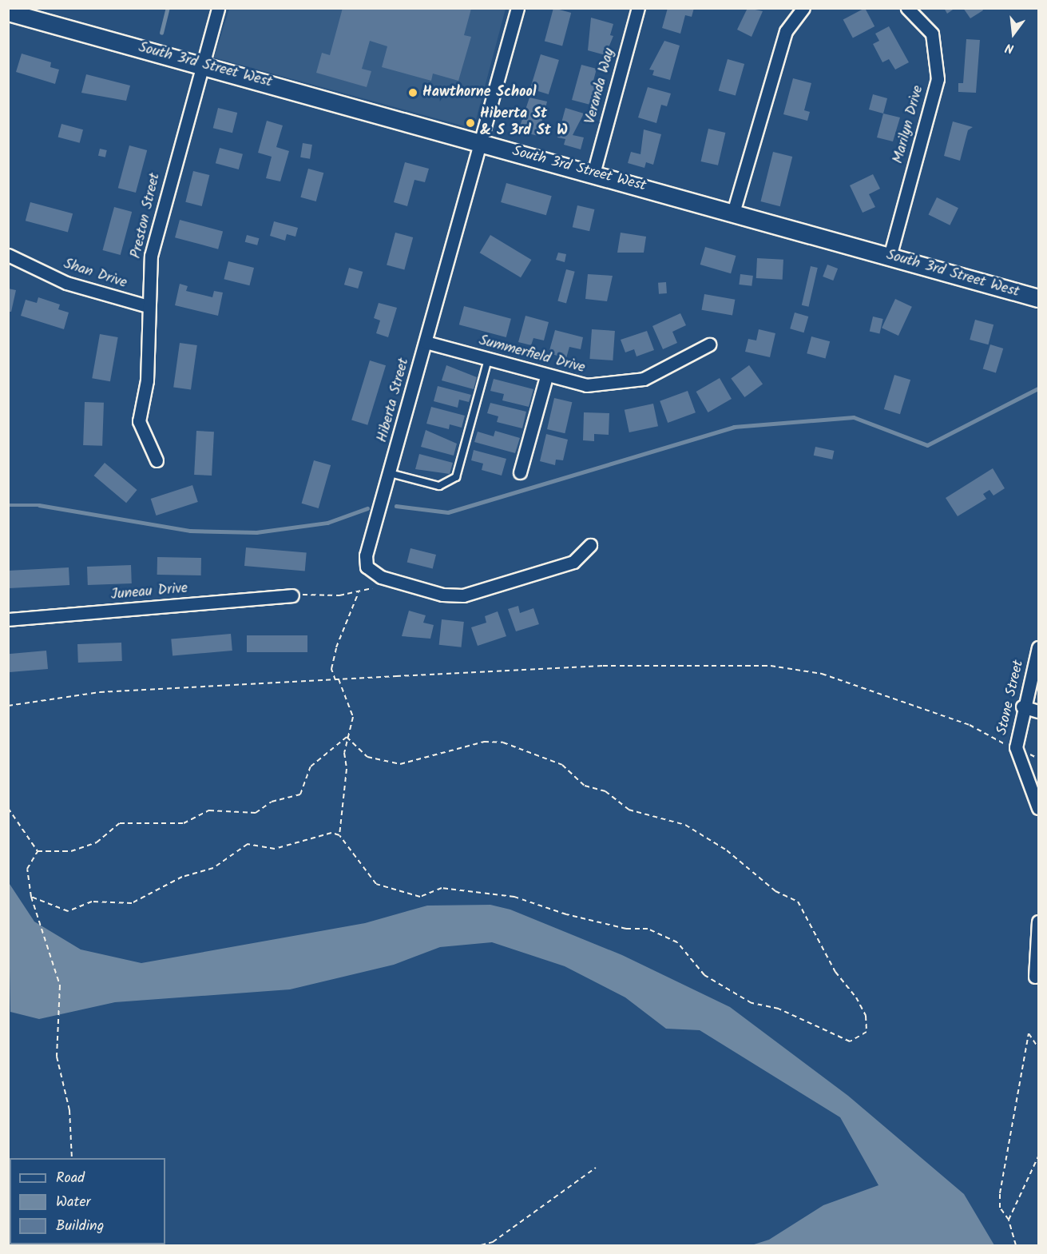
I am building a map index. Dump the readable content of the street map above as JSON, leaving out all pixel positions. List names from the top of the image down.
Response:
{
  "streets": {
    "street": [
      "South 3rd Street West",
      "Veranda Way",
      "Marilyn Drive",
      "Preston Street",
      "Shan Drive",
      "Summerfield Drive",
      "Hiberta Street",
      "Juneau Drive",
      "Stone Street"
    ]
  },
  "crossings": [
    ["South 3rd Street West", "Veranda Way"],
    ["South 3rd Street West", "Marilyn Drive"],
    ["South 3rd Street West", "Preston Street"],
    ["South 3rd Street West", "Hiberta Street"],
    ["Preston Street", "Shan Drive"],
    ["Summerfield Drive", "Hiberta Street"]
  ],
  "places": ["Hawthorne School", "Hiberta St & S 3rd St W"],
  "legend": ["Road", "Water", "Building"],
  "north": "bottom"
}
